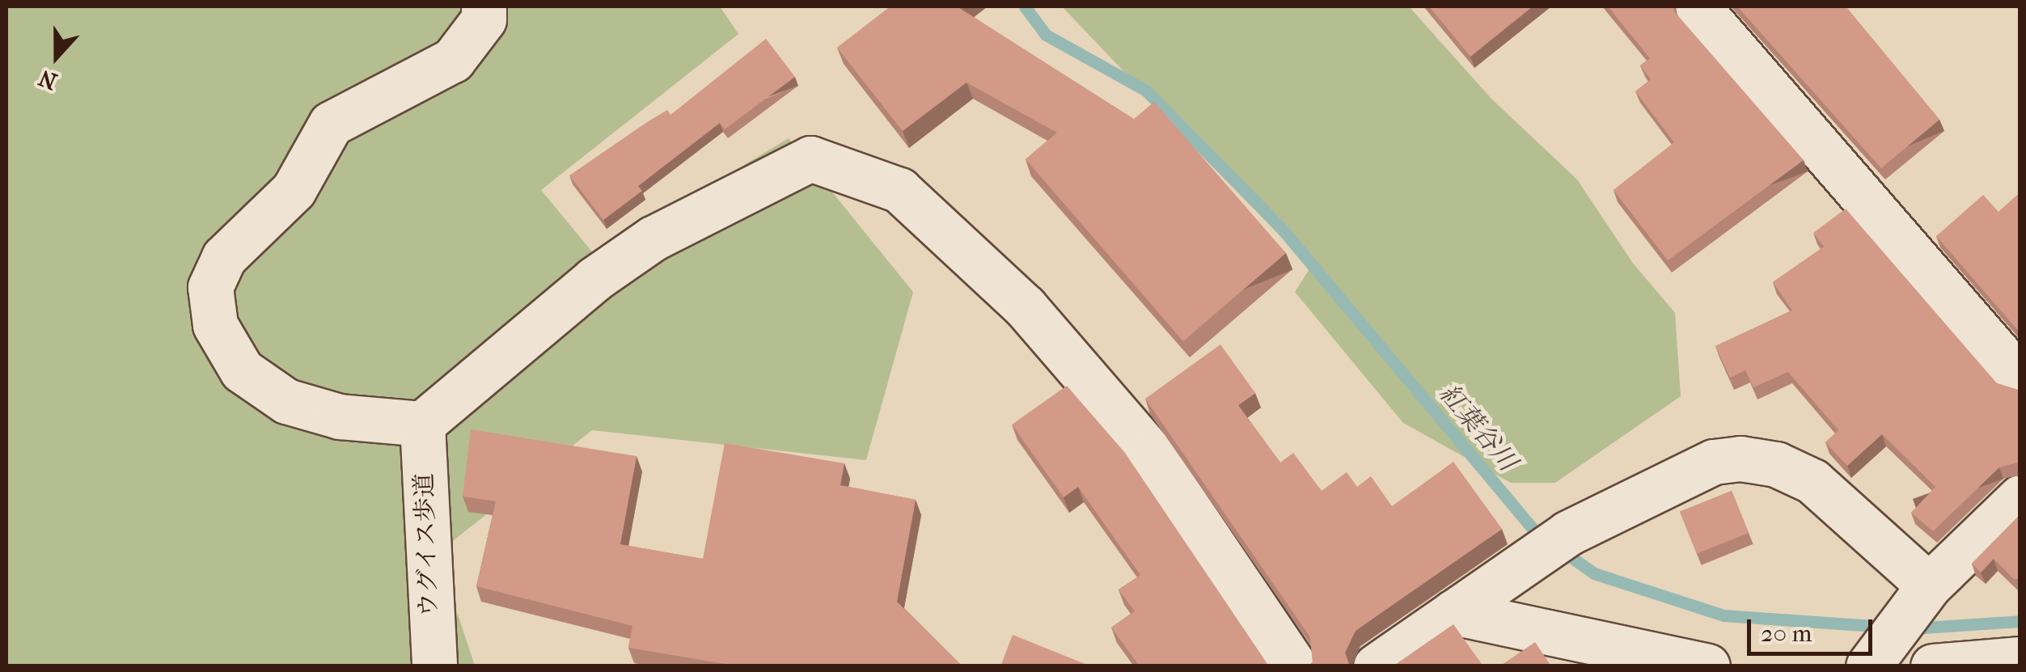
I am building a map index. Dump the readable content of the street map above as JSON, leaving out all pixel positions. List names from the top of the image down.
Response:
{
  "streets": {
    "street": ["ウグイス歩道"]
  },
  "water": ["紅葉谷川"],
  "scale_bar": "20 m",
  "north": "bottom"
}
